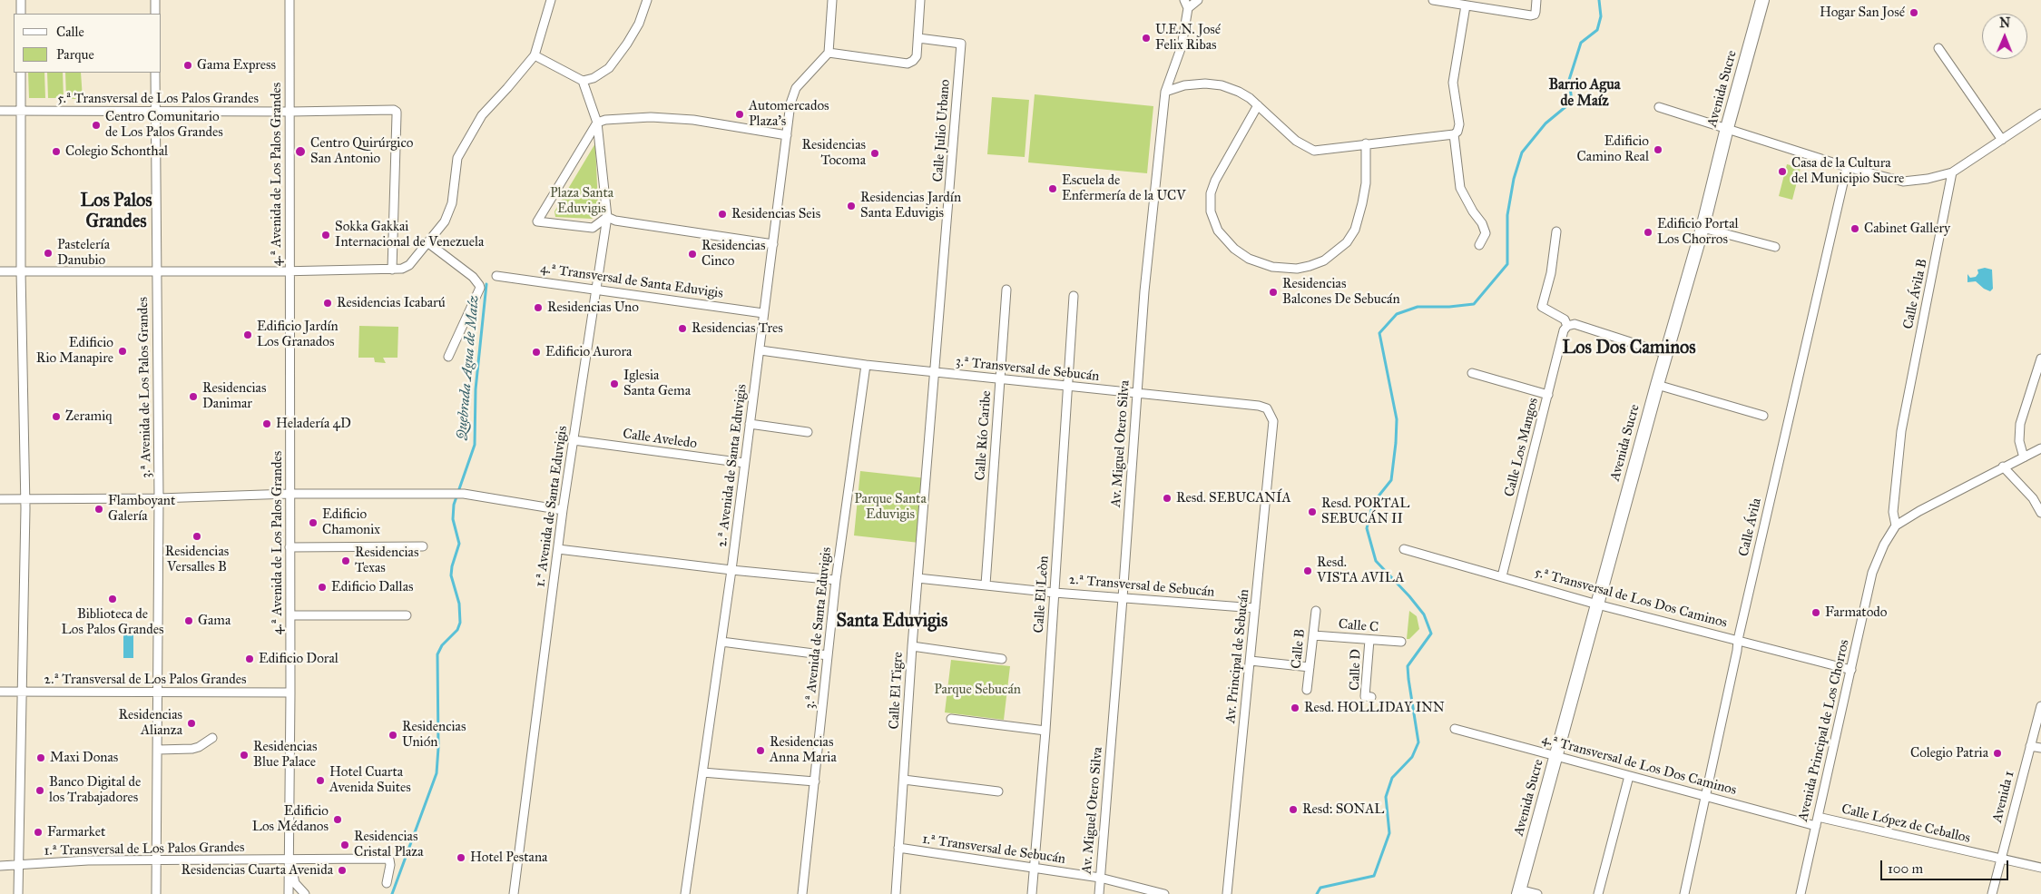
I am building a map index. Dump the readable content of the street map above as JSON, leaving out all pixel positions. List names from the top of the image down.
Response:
{
  "streets": {
    "main road": ["Avenida Sucre"],
    "street": [
      "5.ª Transversal de Los Palos Grandes",
      "Calle Julio Urbano",
      "4.ª Avenida de Los Palos Grandes",
      "4.ª Transversal de Santa Eduvigis",
      "Calle Ávila B",
      "3.ª Transversal de Sebucán",
      "3.ª Avenida de Los Palos Grandes",
      "Calle Río Caribe",
      "Calle Aveledo",
      "Av. Miguel Otero Silva",
      "Calle Los Mangos",
      "2.ª Avenida de Santa Eduvigis",
      "1.ª Avenida de Santa Eduvigis",
      "Calle Ávila",
      "2.ª Transversal de Sebucán",
      "Calle El Leòn",
      "5.ª Transversal de Los Dos Caminos",
      "Calle C",
      "3.ª Avenida de Santa Eduvigis",
      "Calle B",
      "Av. Principal de Sebucán",
      "Calle D",
      "2.ª Transversal de Los Palos Grandes",
      "Calle El Tigre",
      "Avenida Principal de Los Chorros",
      "4.ª Transversal de Los Dos Caminos",
      "Avenida 1",
      "Calle López de Ceballos",
      "1.ª Transversal de Los Palos Grandes",
      "1.ª Transversal de Sebucán"
    ]
  },
  "crossings": [
    ["Avenida Sucre", "5.ª Transversal de Los Dos Caminos"],
    ["Avenida Sucre", "4.ª Transversal de Los Dos Caminos"],
    ["5.ª Transversal de Los Palos Grandes", "4.ª Avenida de Los Palos Grandes"],
    ["5.ª Transversal de Los Palos Grandes", "3.ª Avenida de Los Palos Grandes"],
    ["Calle Julio Urbano", "3.ª Transversal de Sebucán"],
    ["Calle Julio Urbano", "Calle El Tigre"],
    ["4.ª Avenida de Los Palos Grandes", "2.ª Transversal de Los Palos Grandes"],
    ["4.ª Avenida de Los Palos Grandes", "1.ª Transversal de Los Palos Grandes"],
    ["4.ª Transversal de Santa Eduvigis", "2.ª Avenida de Santa Eduvigis"],
    ["4.ª Transversal de Santa Eduvigis", "1.ª Avenida de Santa Eduvigis"],
    ["Calle Ávila B", "Avenida Principal de Los Chorros"],
    ["3.ª Transversal de Sebucán", "Calle Río Caribe"],
    ["3.ª Transversal de Sebucán", "Av. Miguel Otero Silva"],
    ["3.ª Transversal de Sebucán", "2.ª Avenida de Santa Eduvigis"],
    ["3.ª Transversal de Sebucán", "Calle El Leòn"],
    ["3.ª Transversal de Sebucán", "3.ª Avenida de Santa Eduvigis"],
    ["3.ª Transversal de Sebucán", "Av. Principal de Sebucán"],
    ["3.ª Transversal de Sebucán", "Calle El Tigre"],
    ["3.ª Avenida de Los Palos Grandes", "2.ª Transversal de Los Palos Grandes"],
    ["3.ª Avenida de Los Palos Grandes", "1.ª Transversal de Los Palos Grandes"],
    ["Calle Río Caribe", "2.ª Transversal de Sebucán"],
    ["Calle Aveledo", "2.ª Avenida de Santa Eduvigis"],
    ["Calle Aveledo", "1.ª Avenida de Santa Eduvigis"],
    ["Av. Miguel Otero Silva", "2.ª Transversal de Sebucán"],
    ["Av. Miguel Otero Silva", "1.ª Transversal de Sebucán"],
    ["Calle Los Mangos", "5.ª Transversal de Los Dos Caminos"],
    ["Calle Ávila", "5.ª Transversal de Los Dos Caminos"],
    ["Calle Ávila", "4.ª Transversal de Los Dos Caminos"],
    ["2.ª Transversal de Sebucán", "Calle El Leòn"],
    ["2.ª Transversal de Sebucán", "Av. Principal de Sebucán"],
    ["2.ª Transversal de Sebucán", "Calle El Tigre"],
    ["Calle El Leòn", "1.ª Transversal de Sebucán"],
    ["5.ª Transversal de Los Dos Caminos", "Avenida Principal de Los Chorros"],
    ["Calle C", "Calle B"],
    ["Calle C", "Calle D"],
    ["Calle El Tigre", "1.ª Transversal de Sebucán"],
    ["Avenida Principal de Los Chorros", "4.ª Transversal de Los Dos Caminos"],
    ["Avenida Principal de Los Chorros", "Calle López de Ceballos"],
    ["Avenida 1", "Calle López de Ceballos"]
  ],
  "districts": [
    "Barrio Agua de Maíz",
    "Los Palos Grandes",
    "Los Dos Caminos",
    "Santa Eduvigis"
  ],
  "water": ["Quebrada Agua de Maíz"],
  "parks": ["Plaza Santa Eduvigis", "Parque Santa Eduvigis", "Parque Sebucán"],
  "places": [
    "Hogar San José",
    "U.E.N. José Felix Ribas",
    "Gama Express",
    "Automercados Plaza's",
    "Centro Comunitario de Los Palos Grandes",
    "Edificio Camino Real",
    "Colegio Schonthal",
    "Centro Quirúrgico San Antonio",
    "Residencias Tocoma",
    "Casa de la Cultura del Municipio Sucre",
    "Escuela de Enfermería de la UCV",
    "Residencias Jardín Santa Eduvigis",
    "Residencias Seis",
    "Cabinet Gallery",
    "Edificio Portal Los Chorros",
    "Sokka Gakkai Internacional de Venezuela",
    "Pastelería Danubio",
    "Residencias Cinco",
    "Residencias Balcones De Sebucán",
    "Residencias Icabarú",
    "Residencias Uno",
    "Residencias Tres",
    "Edificio Jardín Los Granados",
    "Edificio Rio Manapire",
    "Edificio Aurora",
    "Iglesia Santa Gema",
    "Residencias Danimar",
    "Zeramiq",
    "Heladería 4D",
    "Resd. SEBUCANÍA",
    "Flamboyant Galería",
    "Resd. PORTAL SEBUCÁN II",
    "Edificio Chamonix",
    "Residencias Versalles B",
    "Residencias Texas",
    "Resd. VISTA AVILA",
    "Edificio Dallas",
    "Biblioteca de Los Palos Grandes",
    "Farmatodo",
    "Gama",
    "Edificio Doral",
    "Resd. HOLLIDAY INN",
    "Residencias Alianza",
    "Residencias Unión",
    "Residencias Anna Maria",
    "Colegio Patria",
    "Residencias Blue Palace",
    "Maxi Donas",
    "Hotel Cuarta Avenida Suites",
    "Banco Digital de los Trabajadores",
    "Resd: SONAL",
    "Edificio Los Médanos",
    "Farmarket",
    "Residencias Cristal Plaza",
    "Hotel Pestana",
    "Residencias Cuarta Avenida"
  ],
  "legend": ["Calle", "Parque"],
  "scale_bar": "100 m",
  "north": "top"
}
